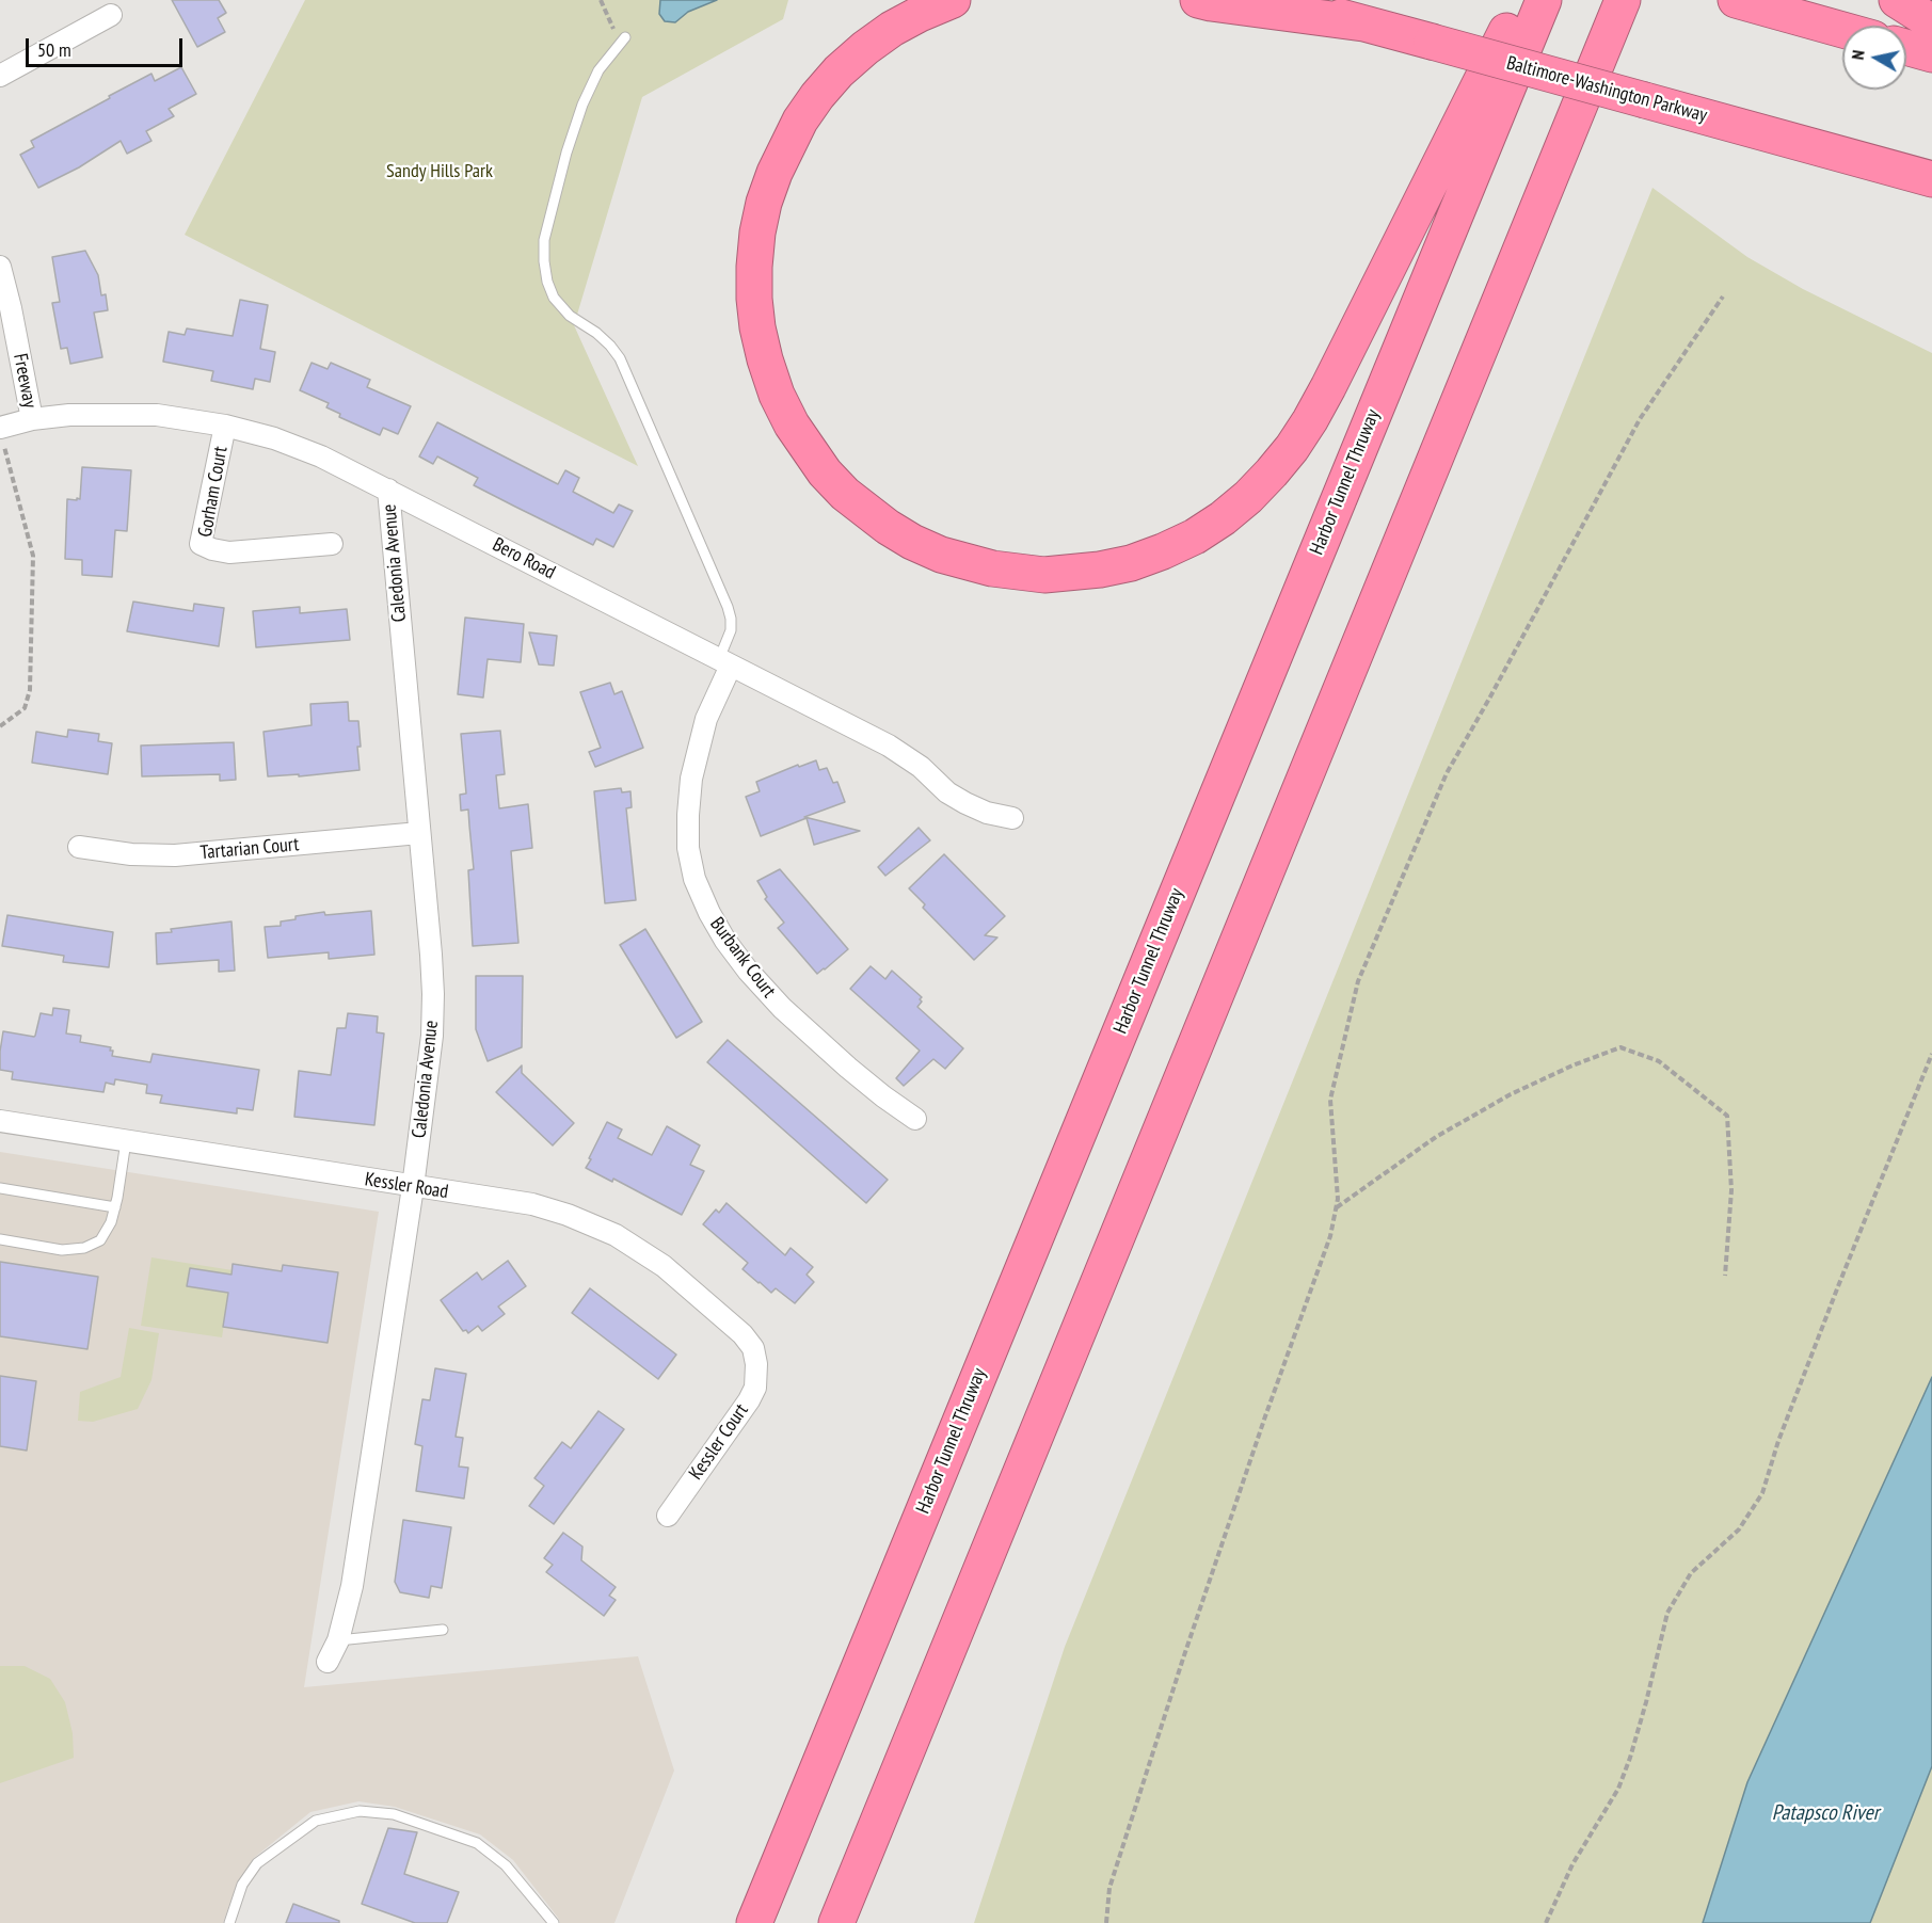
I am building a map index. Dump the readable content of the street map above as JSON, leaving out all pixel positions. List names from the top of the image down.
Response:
{
  "streets": {
    "highway": ["Baltimore-Washington Parkway", "Harbor Tunnel Thruway"],
    "street": [
      "Freeway",
      "Gorham Court",
      "Bero Road",
      "Caledonia Avenue",
      "Tartarian Court",
      "Burbank Court",
      "Kessler Road",
      "Kessler Court"
    ]
  },
  "crossings": [
    ["Freeway", "Bero Road"],
    ["Gorham Court", "Bero Road"],
    ["Bero Road", "Caledonia Avenue"],
    ["Bero Road", "Burbank Court"],
    ["Caledonia Avenue", "Tartarian Court"],
    ["Caledonia Avenue", "Kessler Road"],
    ["Kessler Road", "Kessler Court"]
  ],
  "water": ["Patapsco River"],
  "parks": ["Sandy Hills Park"],
  "scale_bar": "50 m",
  "north": "left"
}
